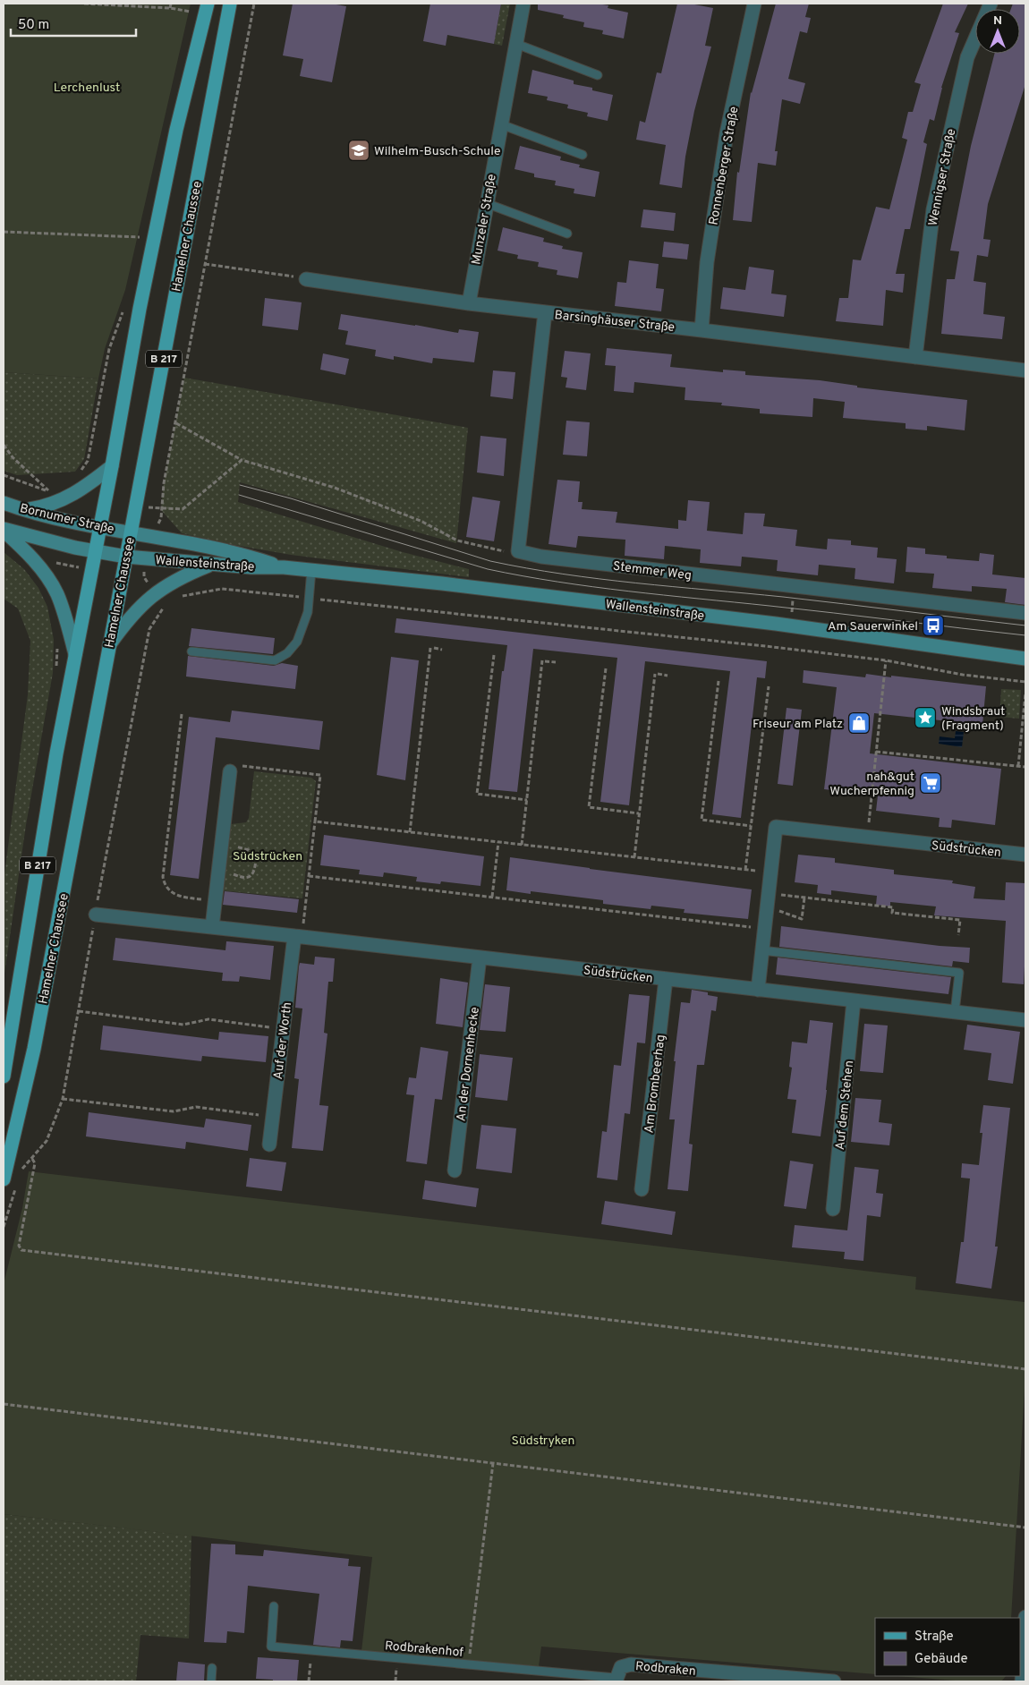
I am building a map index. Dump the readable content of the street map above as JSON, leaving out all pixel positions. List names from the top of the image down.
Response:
{
  "streets": {
    "main road": ["Hamelner Chaussee", "B 217"],
    "street": [
      "Ronnenberger Straße",
      "Wennigser Straße",
      "Munzeler Straße",
      "Barsinghäuser Straße",
      "Bornumer Straße",
      "Wallensteinstraße",
      "Stemmer Weg",
      "Südstrücken",
      "Auf der Worth",
      "An der Dornenhecke",
      "Am Brombeerhag",
      "Auf dem Stehen",
      "Rodbraken"
    ],
    "lane": ["Rodbrakenhof"]
  },
  "crossings": [
    ["Ronnenberger Straße", "Barsinghäuser Straße"],
    ["Wennigser Straße", "Barsinghäuser Straße"],
    ["Munzeler Straße", "Barsinghäuser Straße"],
    ["Hamelner Chaussee", "Bornumer Straße"],
    ["Hamelner Chaussee", "Wallensteinstraße"],
    ["B 217", "Bornumer Straße"],
    ["Bornumer Straße", "Wallensteinstraße"],
    ["Südstrücken", "Auf der Worth"],
    ["Südstrücken", "An der Dornenhecke"],
    ["Südstrücken", "Am Brombeerhag"],
    ["Südstrücken", "Auf dem Stehen"],
    ["Rodbrakenhof", "Rodbraken"]
  ],
  "parks": ["Lerchenlust", "Südstrücken", "Südstryken"],
  "places": {
    "school or university": ["Wilhelm-Busch-Schule"],
    "bus stop": ["Am Sauerwinkel"],
    "place": ["Windsbraut (Fragment)"],
    "shop": ["Friseur am Platz"],
    "supermarket": ["nah&gut Wucherpfennig"]
  },
  "legend": ["Straße", "Gebäude"],
  "scale_bar": "50 m",
  "north": "top"
}
